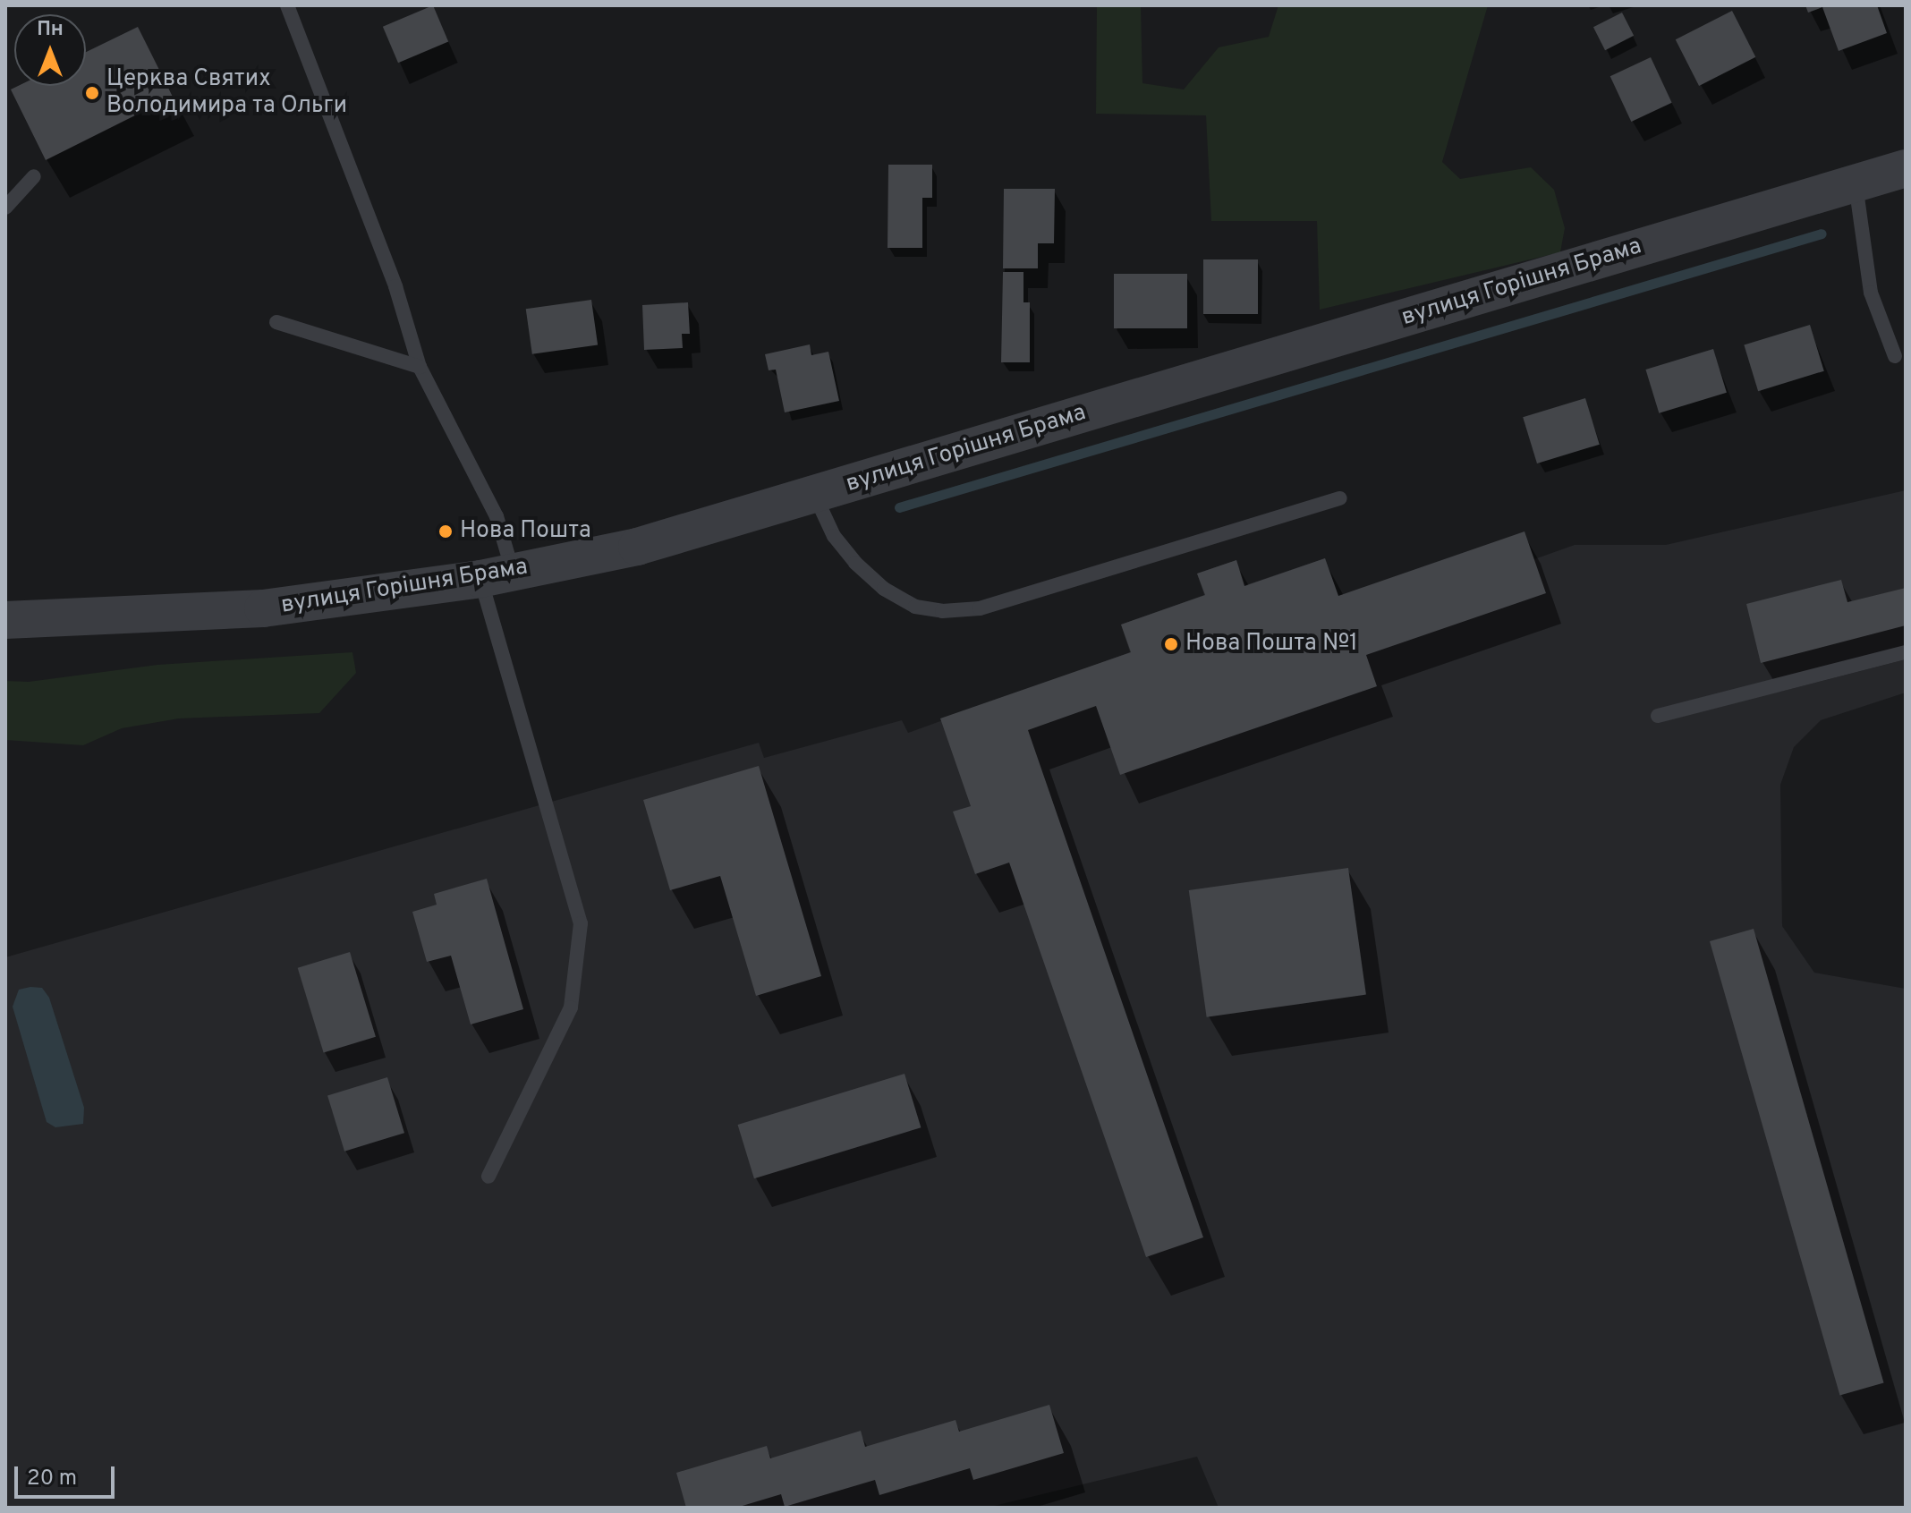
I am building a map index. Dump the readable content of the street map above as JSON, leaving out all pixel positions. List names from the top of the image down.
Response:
{
  "streets": {
    "street": ["вулиця Горішня Брама"]
  },
  "places": ["Церква Святих Володимира та Ольги", "Нова Пошта", "Нова Пошта №1"],
  "scale_bar": "20 m",
  "north": "top"
}
